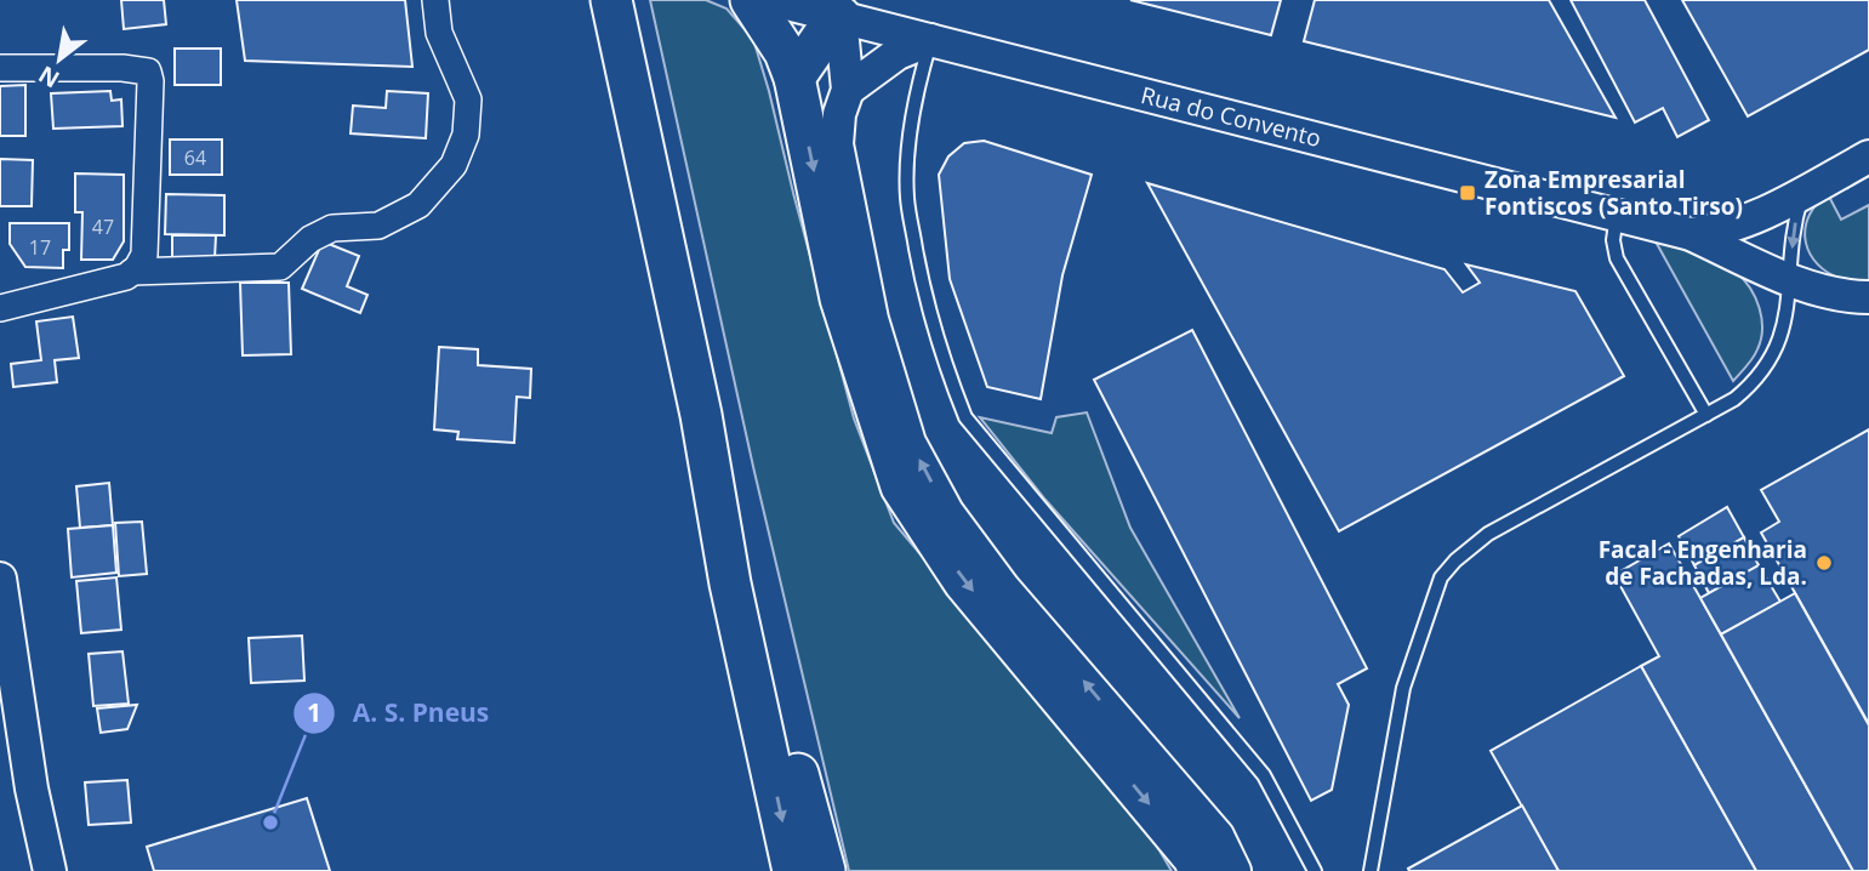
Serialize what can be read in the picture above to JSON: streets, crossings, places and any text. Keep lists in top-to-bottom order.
{
  "streets": {
    "street": ["Rua do Convento"]
  },
  "places": {
    "transit": ["Zona Empresarial Fontiscos (Santo Tirso)"],
    "other": ["Facal - Engenharia de Fachadas, Lda.", "A. S. Pneus"]
  },
  "house_numbers": ["64", "47", "17"],
  "north": "bottom left"
}
